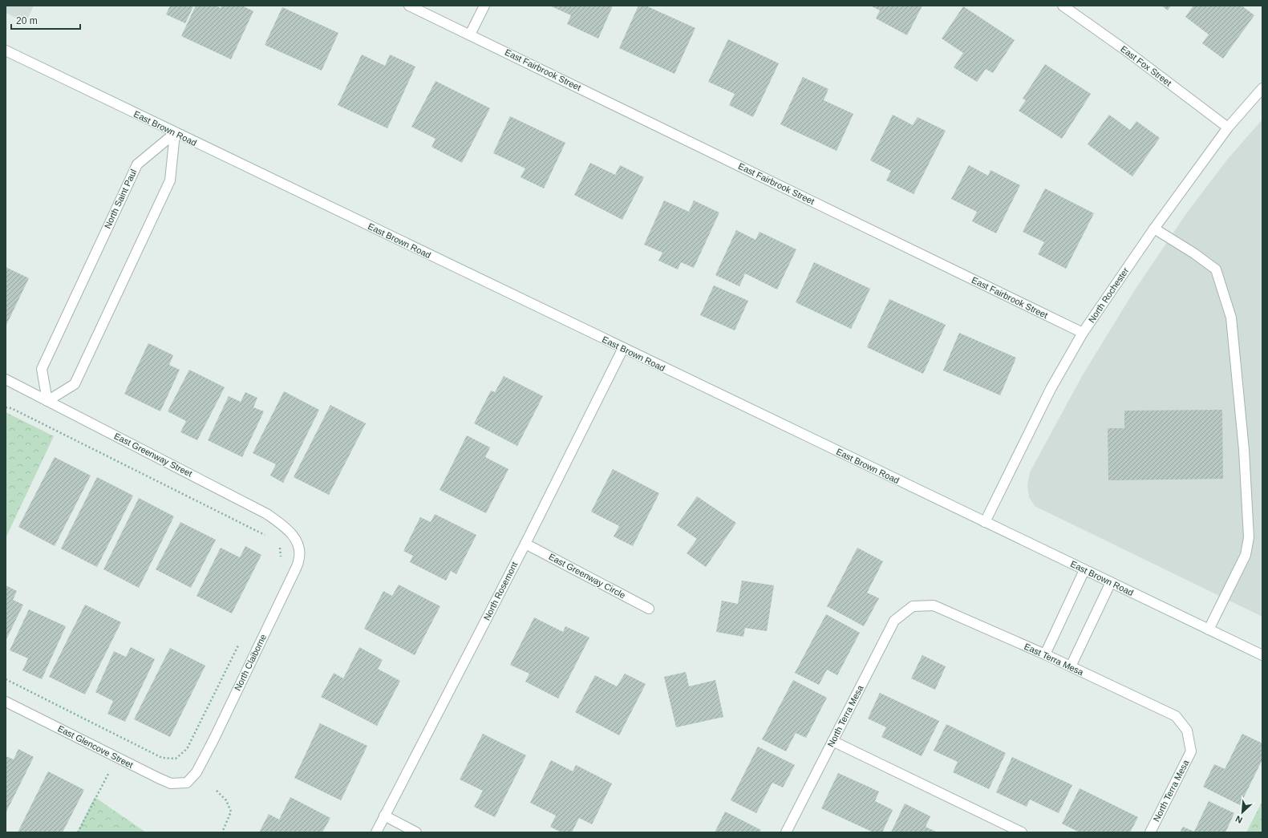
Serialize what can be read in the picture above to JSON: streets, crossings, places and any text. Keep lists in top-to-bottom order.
{
  "streets": {
    "street": [
      "East Fox Street",
      "East Fairbrook Street",
      "East Brown Road",
      "North Saint Paul",
      "North Rochester",
      "East Greenway Street",
      "East Greenway Circle",
      "North Rosemont",
      "East Terra Mesa",
      "North Claiborne",
      "North Terra Mesa",
      "East Glencove Street"
    ]
  },
  "crossings": [
    ["East Fox Street", "North Rochester"],
    ["East Fairbrook Street", "North Rochester"],
    ["East Brown Road", "North Saint Paul"],
    ["East Brown Road", "North Rochester"],
    ["East Brown Road", "North Rosemont"],
    ["North Saint Paul", "East Greenway Street"],
    ["East Greenway Street", "North Claiborne"],
    ["East Greenway Circle", "North Rosemont"],
    ["East Terra Mesa", "North Terra Mesa"],
    ["North Claiborne", "East Glencove Street"]
  ],
  "scale_bar": "20 m",
  "north": "bottom left"
}
